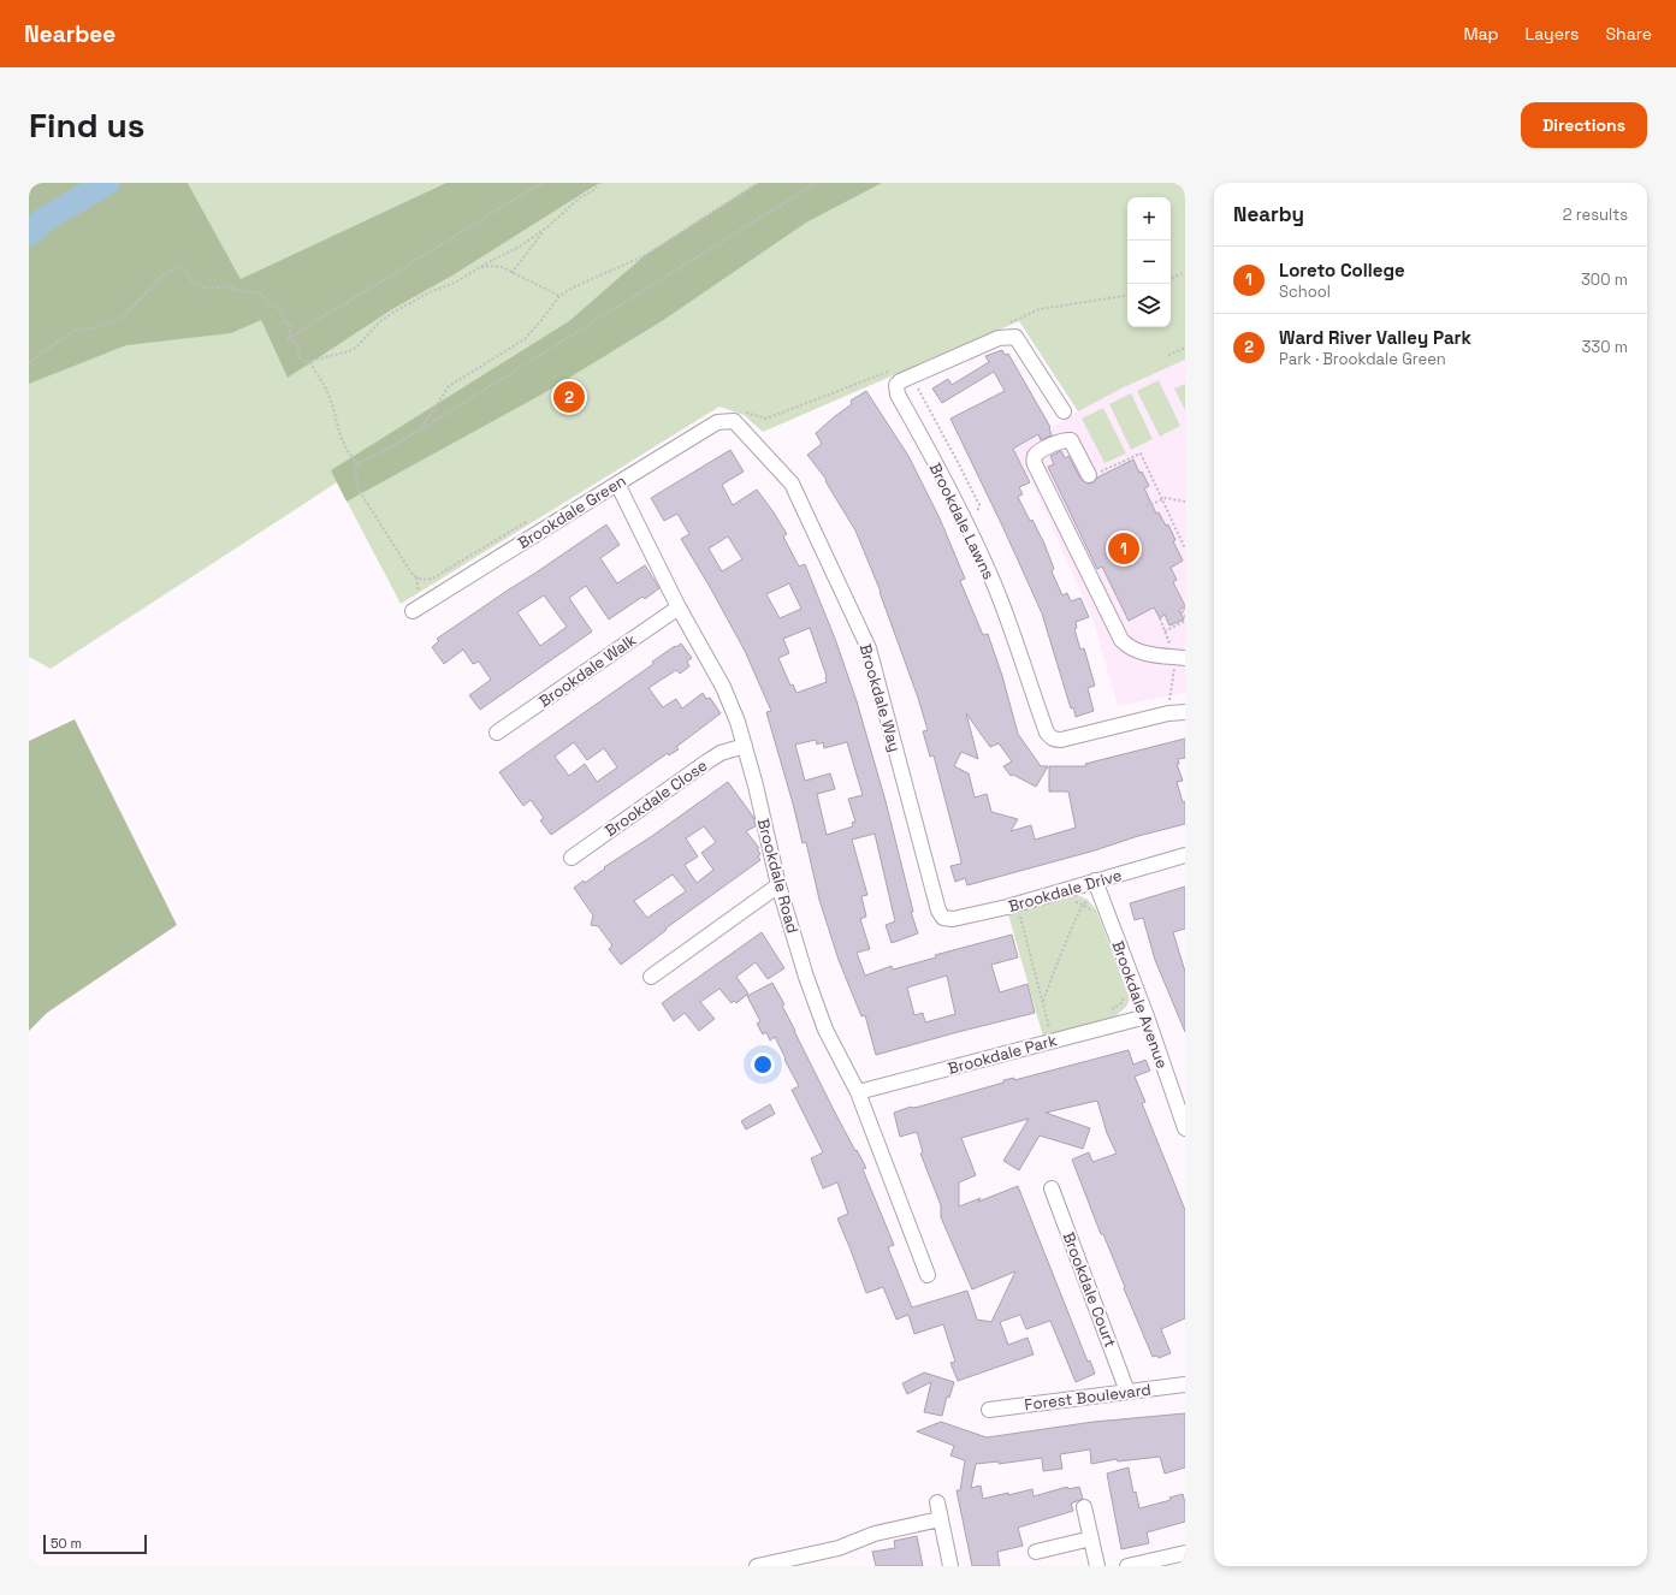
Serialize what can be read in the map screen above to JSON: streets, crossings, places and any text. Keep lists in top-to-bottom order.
{
  "streets": {
    "street": [
      "Brookdale Green",
      "Brookdale Lawns",
      "Brookdale Walk",
      "Brookdale Way",
      "Brookdale Close",
      "Brookdale Road",
      "Brookdale Drive",
      "Brookdale Avenue",
      "Brookdale Park",
      "Brookdale Court",
      "Forest Boulevard"
    ]
  },
  "crossings": [
    ["Brookdale Green", "Brookdale Way"],
    ["Brookdale Green", "Brookdale Road"],
    ["Brookdale Walk", "Brookdale Road"],
    ["Brookdale Way", "Brookdale Drive"],
    ["Brookdale Close", "Brookdale Road"],
    ["Brookdale Road", "Brookdale Park"],
    ["Brookdale Drive", "Brookdale Avenue"],
    ["Brookdale Avenue", "Brookdale Park"],
    ["Brookdale Court", "Forest Boulevard"]
  ],
  "scale_bar": "50 m",
  "page": {
    "header": "Nearbee",
    "nav": ["Map", "Layers", "Share"],
    "buttons": "Directions",
    "title": "Find us",
    "heading": ["Nearby", "2 results"],
    "map_buttons": ["+", "−"],
    "list": [
      {
        "mark": "1",
        "name": "Loreto College",
        "note": "School",
        "value": "300 m"
      },
      {
        "mark": "2",
        "name": "Ward River Valley Park",
        "note": "Park · Brookdale Green",
        "value": "330 m"
      }
    ],
    "pins": ["2", "1"],
    "scale": "50 m"
  }
}
